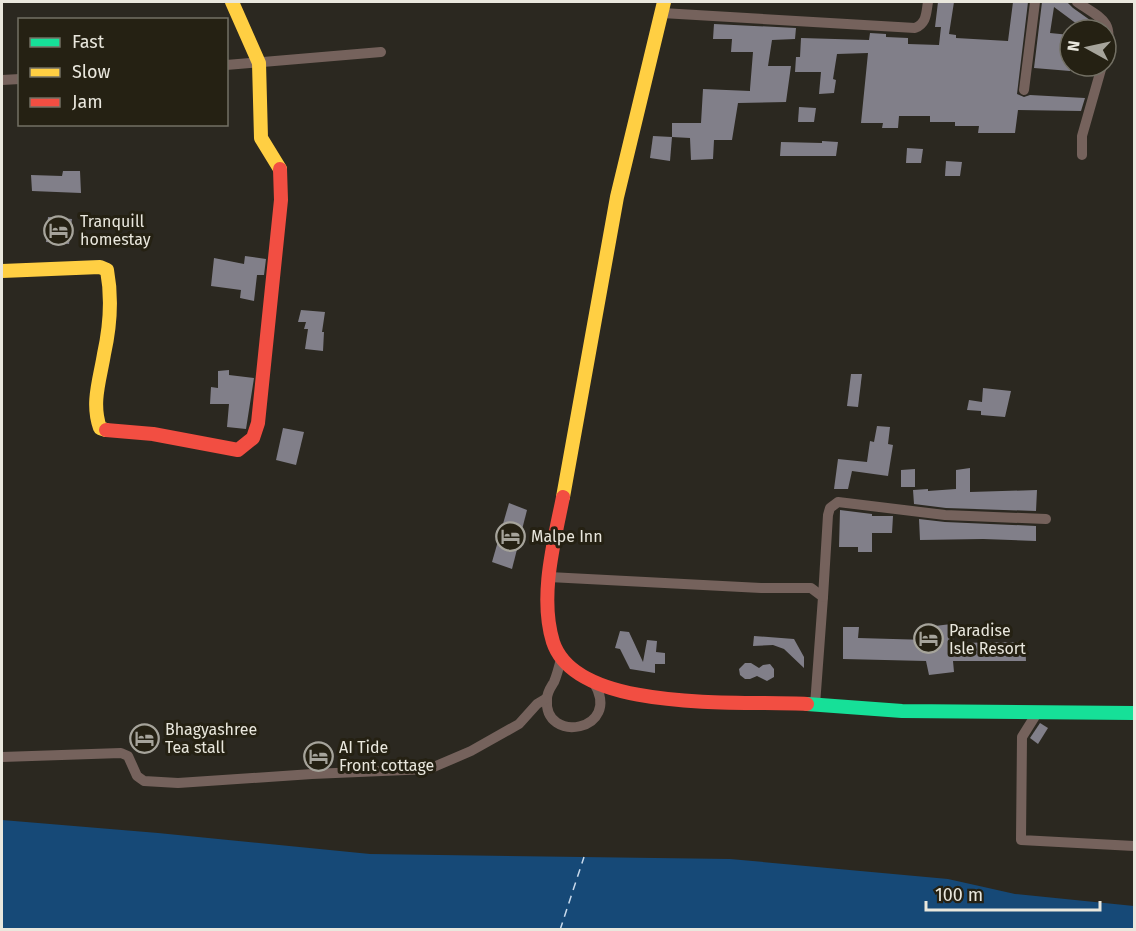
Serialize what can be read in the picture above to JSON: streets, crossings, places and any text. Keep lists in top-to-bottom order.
{
  "places": {
    "hotel": [
      "Tranquill homestay",
      "Malpe Inn",
      "Paradise Isle Resort",
      "Bhagyashree Tea stall",
      "AI Tide Front cottage"
    ]
  },
  "legend": ["Fast", "Slow", "Jam"],
  "scale_bar": "100 m",
  "north": "left"
}
